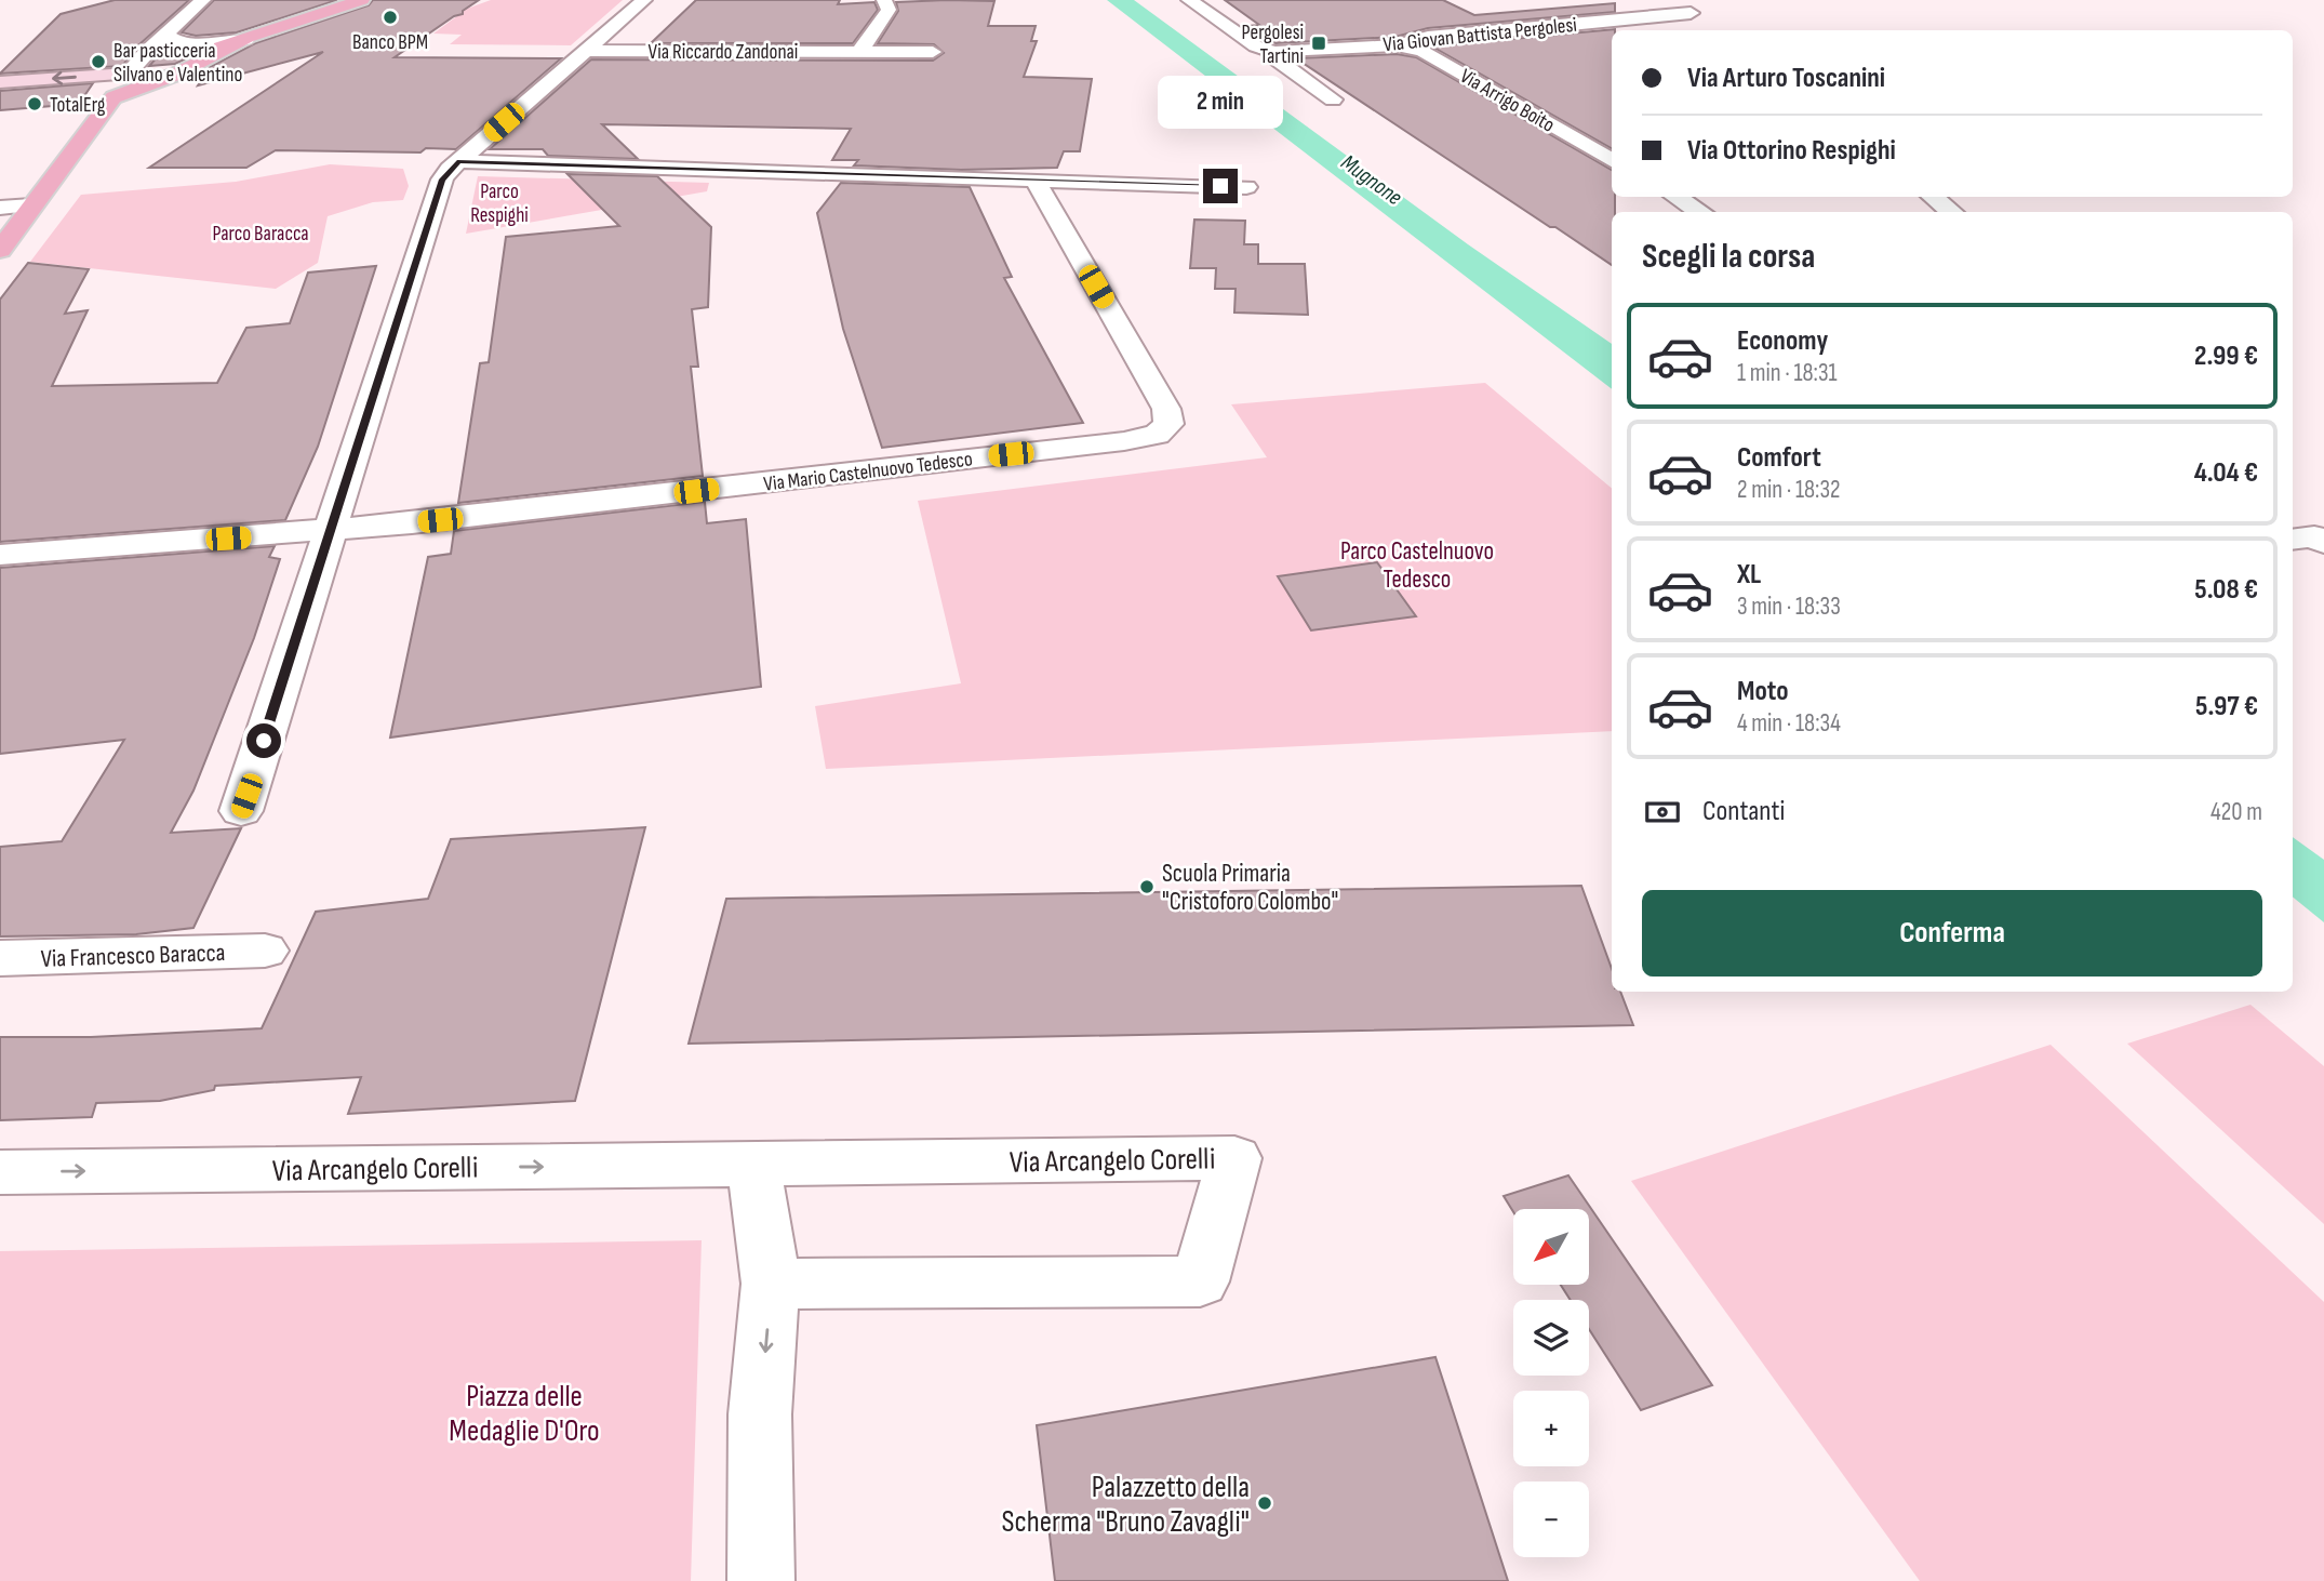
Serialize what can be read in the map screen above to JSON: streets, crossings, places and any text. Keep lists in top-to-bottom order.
{
  "streets": {
    "street": [
      "Via Giovan Battista Pergolesi",
      "Via Riccardo Zandonai",
      "Via Arrigo Boito",
      "Via Mario Castelnuovo Tedesco",
      "Via Francesco Baracca",
      "Via Arcangelo Corelli"
    ]
  },
  "crossings": [
    ["Via Giovan Battista Pergolesi", "Via Arrigo Boito"]
  ],
  "one_way": ["Via Arcangelo Corelli"],
  "water": ["Mugnone"],
  "parks": [
    "Parco Respighi",
    "Parco Baracca",
    "Parco Castelnuovo Tedesco",
    "Piazza delle Medaglie D'Oro"
  ],
  "places": {
    "other": [
      "Banco BPM",
      "Bar pasticceria Silvano e Valentino",
      "TotalErg",
      "Scuola Primaria \"Cristoforo Colombo\"",
      "Palazzetto della Scherma \"Bruno Zavagli\""
    ],
    "transit": ["Pergolesi Tartini"]
  },
  "north": "bottom left",
  "page": {
    "banner": ["Via Arturo Toscanini", "Via Ottorino Respighi"],
    "bubble": "2 min",
    "heading": "Scegli la corsa",
    "list": [
      {
        "name": "Economy",
        "note": "1 min · 18:31",
        "value": "2.99 €"
      },
      {
        "name": "Comfort",
        "note": "2 min · 18:32",
        "value": "4.04 €"
      },
      {
        "name": "XL",
        "note": "3 min · 18:33",
        "value": "5.08 €"
      },
      {
        "name": "Moto",
        "note": "4 min · 18:34",
        "value": "5.97 €"
      }
    ],
    "pay": ["Contanti", "420 m"],
    "buttons": "Conferma",
    "map_buttons": ["+", "−"]
  }
}
